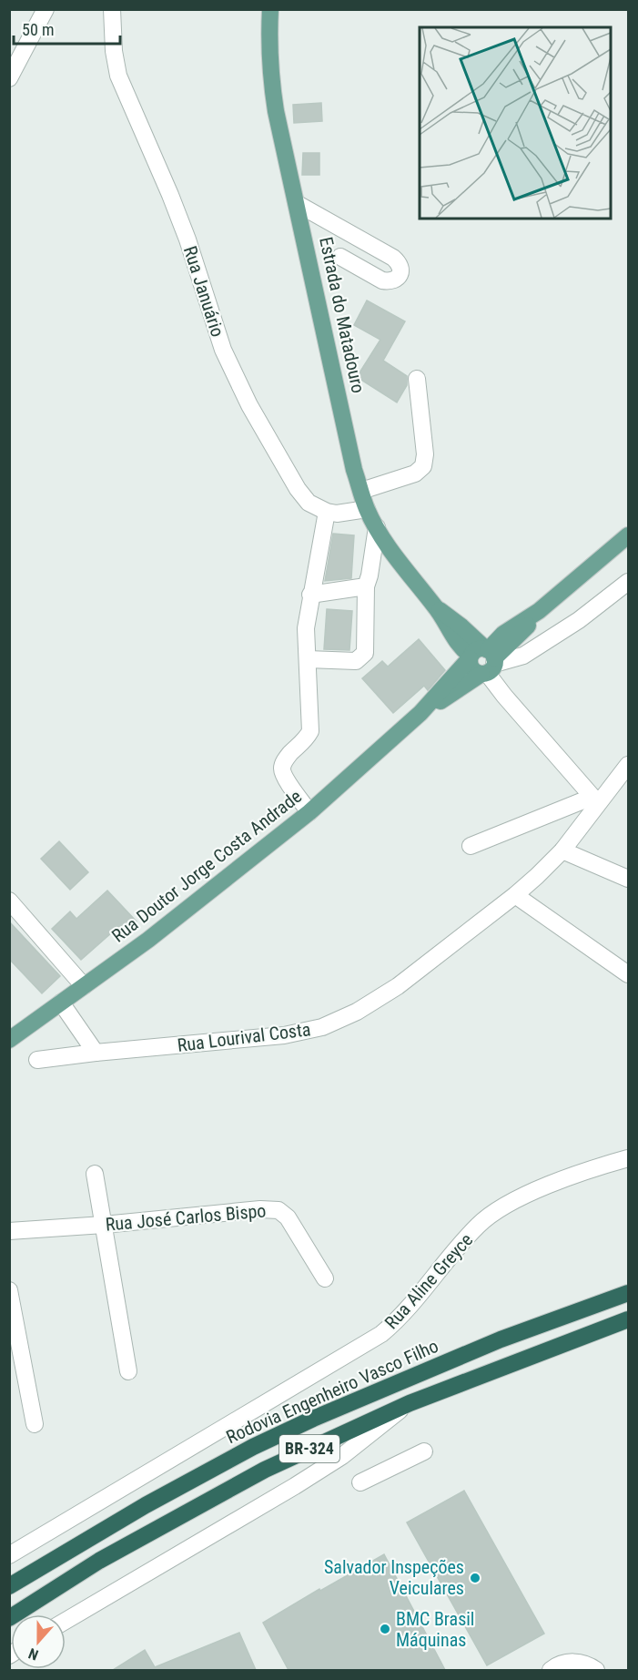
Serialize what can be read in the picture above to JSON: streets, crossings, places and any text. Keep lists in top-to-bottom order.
{
  "streets": {
    "highway": ["Rodovia Engenheiro Vasco Filho", "BR-324"],
    "main road": ["Estrada do Matadouro", "Rua Doutor Jorge Costa Andrade"],
    "street": [
      "Rua Januário",
      "Rua Lourival Costa",
      "Rua José Carlos Bispo",
      "Rua Aline Greyce"
    ]
  },
  "crossings": [
    ["Estrada do Matadouro", "Rua Doutor Jorge Costa Andrade"]
  ],
  "places": ["Salvador Inspeções Veiculares", "BMC Brasil Máquinas"],
  "scale_bar": "50 m",
  "north": "bottom"
}
